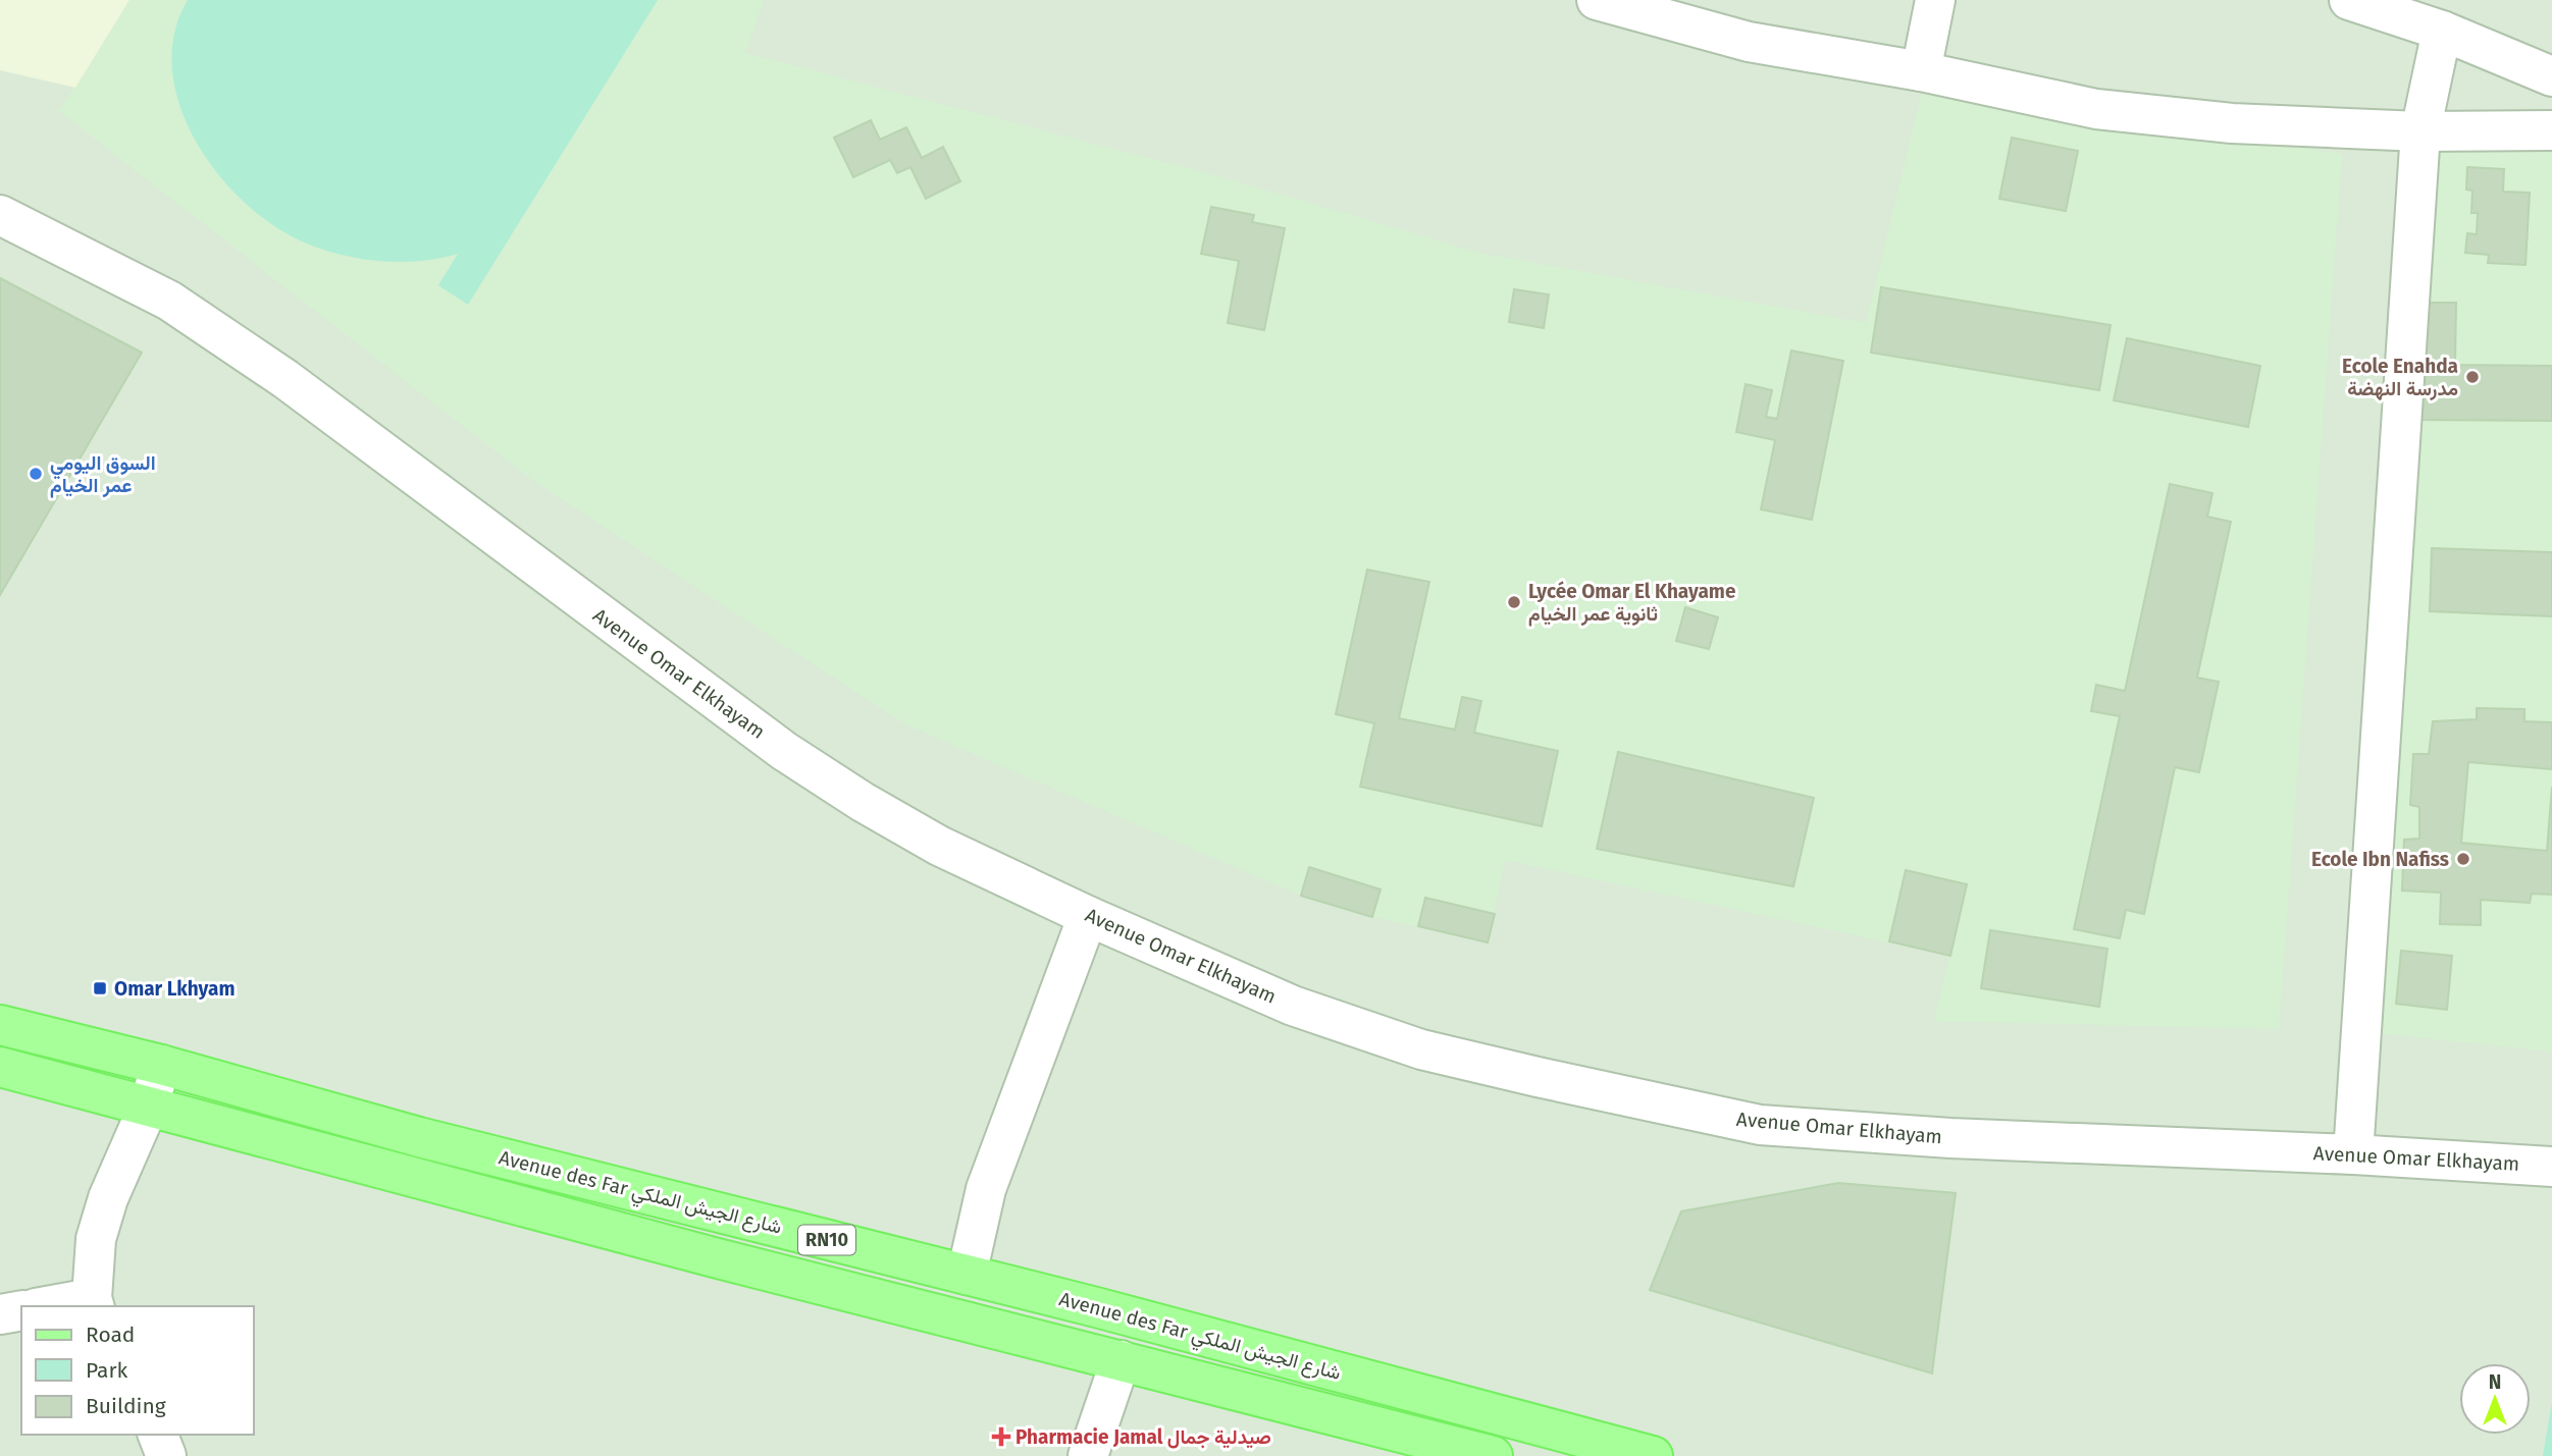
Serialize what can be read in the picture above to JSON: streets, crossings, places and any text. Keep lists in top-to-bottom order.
{
  "streets": {
    "main road": ["Avenue des Far شارع الجيش الملكي", "RN10"],
    "street": ["Avenue Omar Elkhayam"]
  },
  "places": {
    "other": [
      "Ecole Enahda مدرسة النهضة",
      "السوق اليومي عمر الخيام",
      "Lycée Omar El Khayame ثانوية عمر الخيام",
      "Ecole Ibn Nafiss"
    ],
    "transit": ["Omar Lkhyam"],
    "health": ["Pharmacie Jamal صيدلية جمال"]
  },
  "legend": ["Road", "Park", "Building"],
  "north": "top"
}
